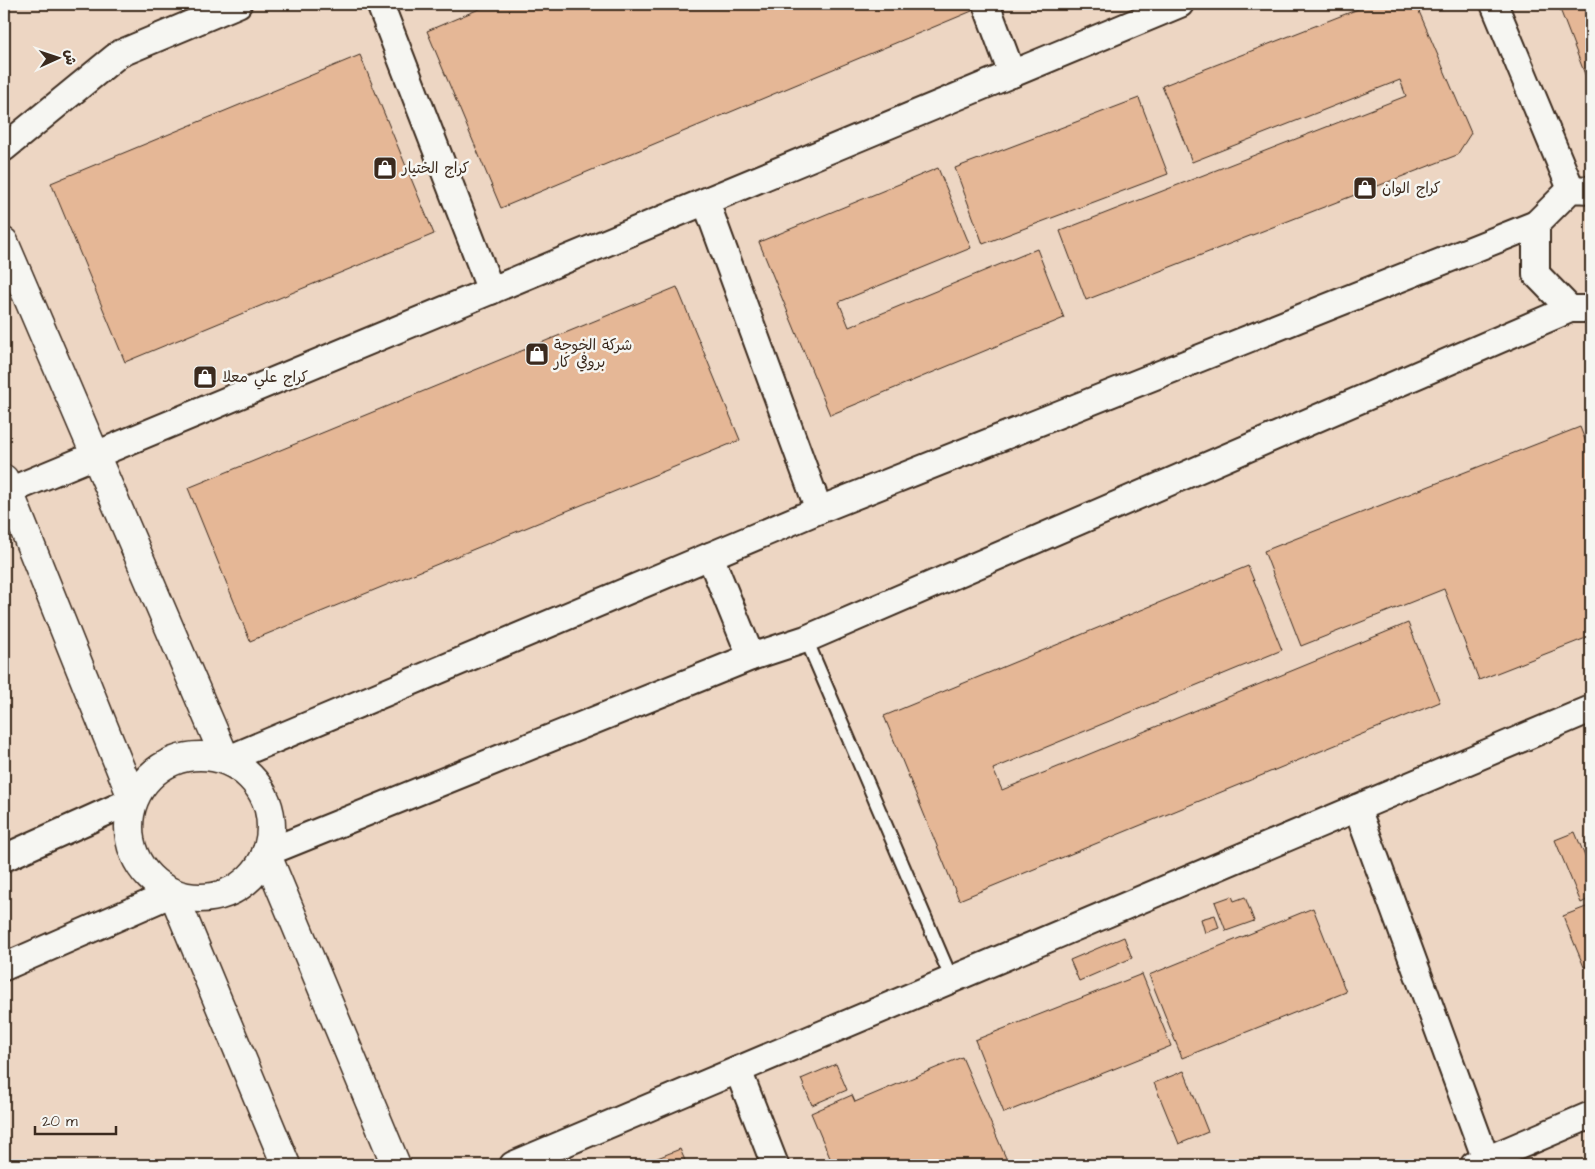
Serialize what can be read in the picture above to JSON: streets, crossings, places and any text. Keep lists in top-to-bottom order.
{
  "places": {
    "shop": [
      "كراج الختيار",
      "كراج الوان",
      "شركة الخوجة بروفي كار",
      "كراج علي معلا"
    ]
  },
  "scale_bar": "20 m",
  "north": "right"
}
